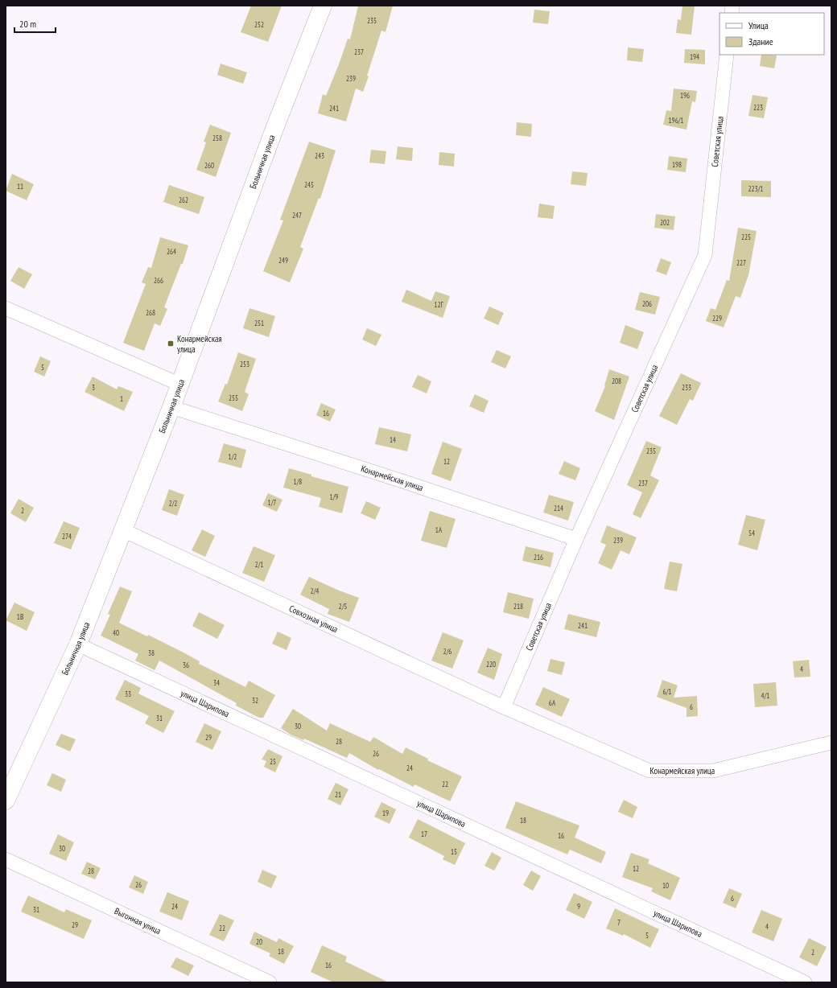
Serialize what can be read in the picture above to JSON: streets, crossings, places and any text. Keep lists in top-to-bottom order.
{
  "streets": {
    "street": [
      "Советская улица",
      "Больничная улица",
      "Конармейская улица",
      "Совхозная улица",
      "улица Шарипова",
      "Выгонная улица"
    ]
  },
  "crossings": [
    ["Советская улица", "Конармейская улица"],
    ["Советская улица", "Совхозная улица"],
    ["Больничная улица", "Конармейская улица"],
    ["Больничная улица", "Совхозная улица"],
    ["Больничная улица", "улица Шарипова"],
    ["Конармейская улица", "Совхозная улица"]
  ],
  "places": {
    "transit": ["Конармейская улица"]
  },
  "house_numbers": [
    "235",
    "252",
    "237",
    "194",
    "239",
    "196",
    "223",
    "241",
    "196/1",
    "258",
    "243",
    "198",
    "260",
    "245",
    "11",
    "223/1",
    "262",
    "247",
    "202",
    "225",
    "264",
    "249",
    "227",
    "266",
    "206",
    "12Г",
    "268",
    "229",
    "251",
    "253",
    "5",
    "208",
    "3",
    "233",
    "255",
    "1",
    "16",
    "14",
    "235",
    "1/2",
    "12",
    "1/8",
    "237",
    "1/9",
    "1/7",
    "2/2",
    "214",
    "2",
    "1А",
    "54",
    "274",
    "239",
    "216",
    "2/1",
    "2/4",
    "2/5",
    "218",
    "1В",
    "241",
    "40",
    "2/6",
    "38",
    "220",
    "36",
    "4",
    "34",
    "6/1",
    "33",
    "4/1",
    "32",
    "6А",
    "6",
    "31",
    "30",
    "29",
    "28",
    "26",
    "25",
    "24",
    "22",
    "21",
    "19",
    "18",
    "17",
    "16",
    "30",
    "15",
    "12",
    "28",
    "26",
    "10",
    "6",
    "24",
    "9",
    "31",
    "7",
    "29",
    "4",
    "22",
    "5",
    "20",
    "18",
    "2",
    "16"
  ],
  "legend": ["Улица", "Здание"],
  "scale_bar": "20 m"
}
